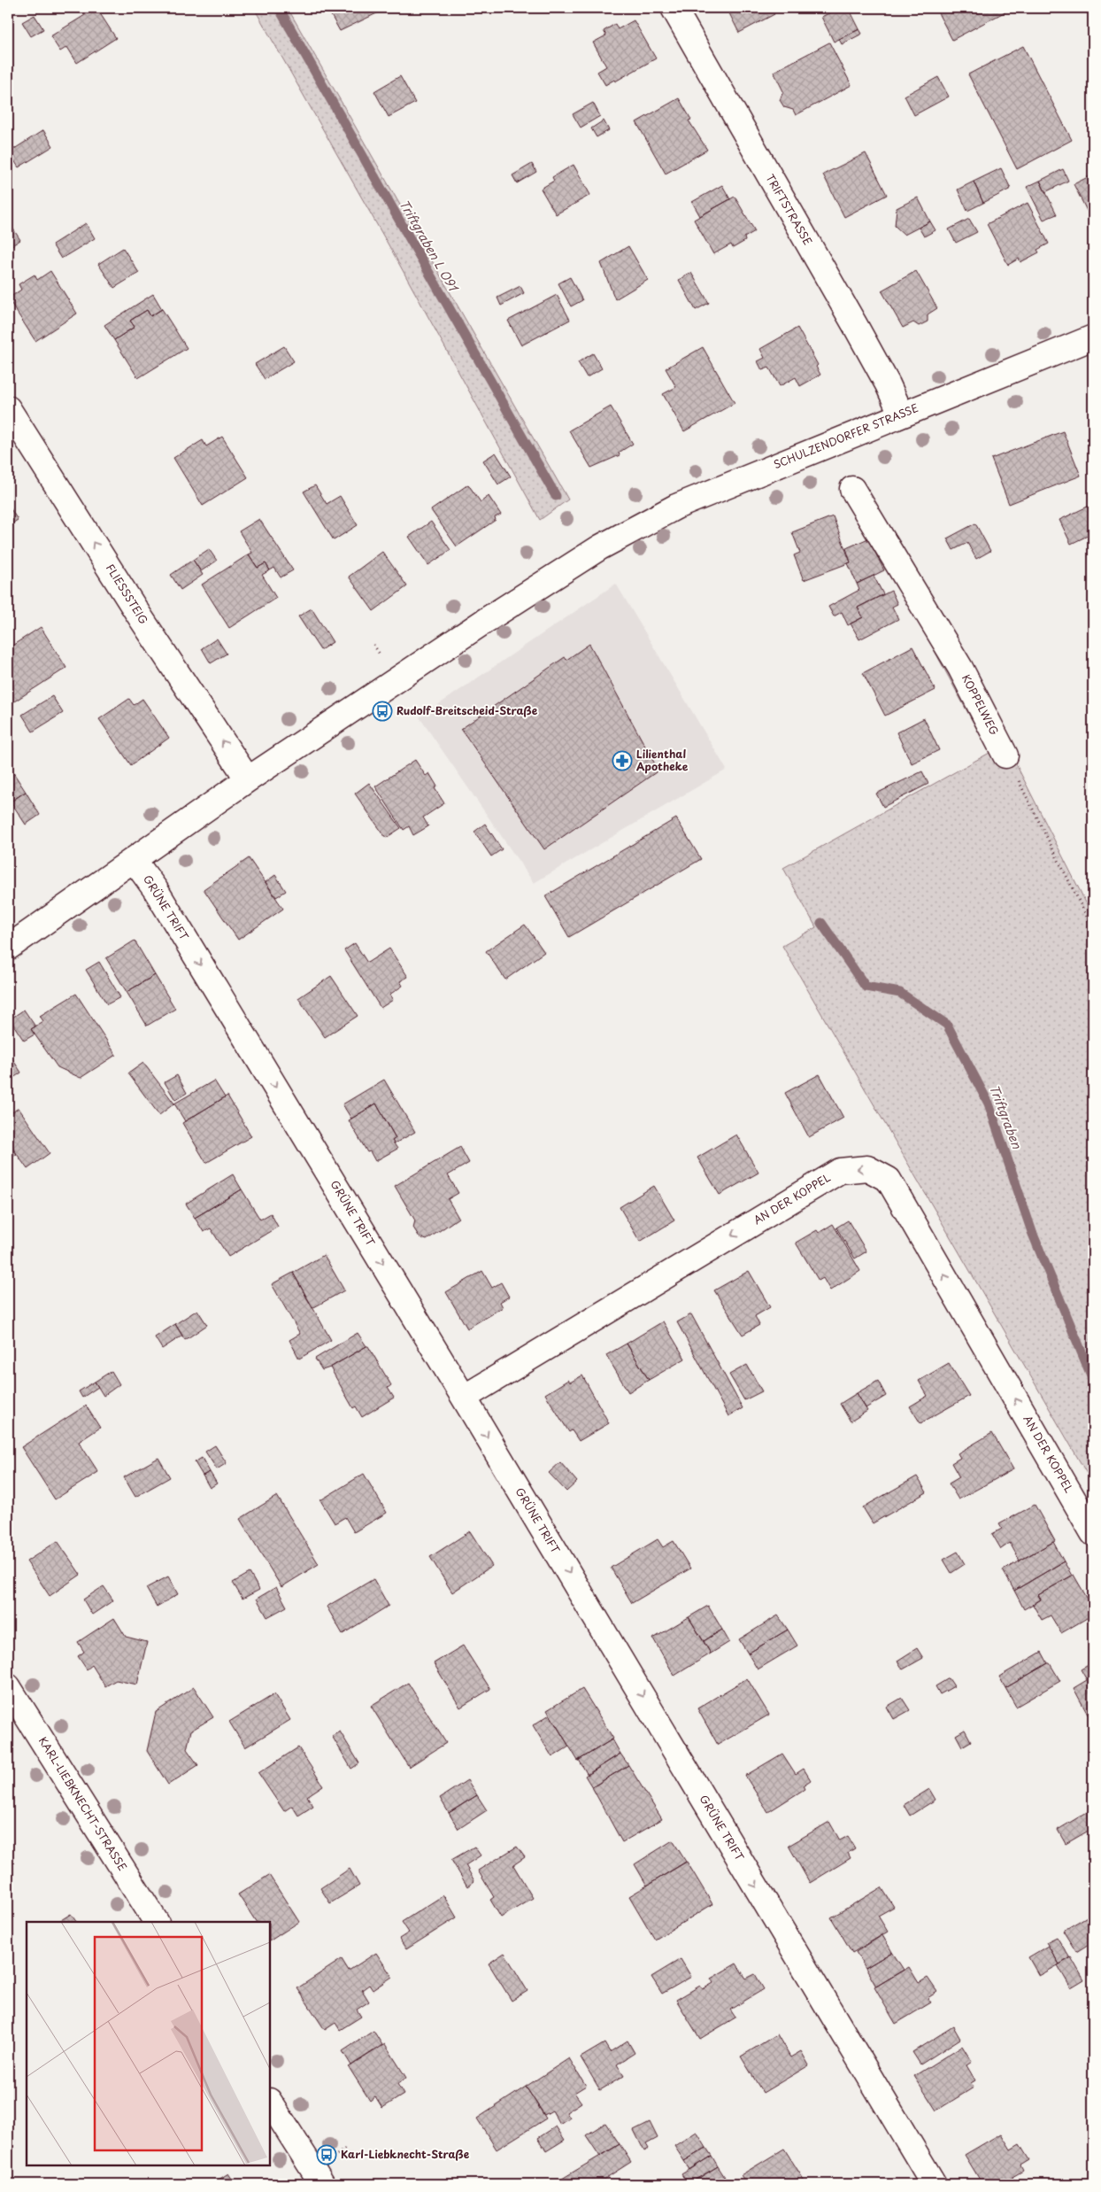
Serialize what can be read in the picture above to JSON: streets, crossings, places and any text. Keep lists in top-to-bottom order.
{
  "streets": {
    "street": [
      "TRIFTSTRASSE",
      "SCHULZENDORFER STRASSE",
      "FLIESSSTEIG",
      "KOPPELWEG",
      "GRÜNE TRIFT",
      "AN DER KOPPEL",
      "KARL-LIEBKNECHT-STRASSE"
    ]
  },
  "crossings": [
    ["TRIFTSTRASSE", "SCHULZENDORFER STRASSE"],
    ["SCHULZENDORFER STRASSE", "FLIESSSTEIG"],
    ["GRÜNE TRIFT", "AN DER KOPPEL"]
  ],
  "one_way": ["FLIESSSTEIG", "GRÜNE TRIFT"],
  "water": ["Triftgraben L 091", "Triftgraben"],
  "places": {
    "bus stop": ["Rudolf-Breitscheid-Straße", "Karl-Liebknecht-Straße"],
    "pharmacy": ["Lilienthal Apotheke"]
  }
}
